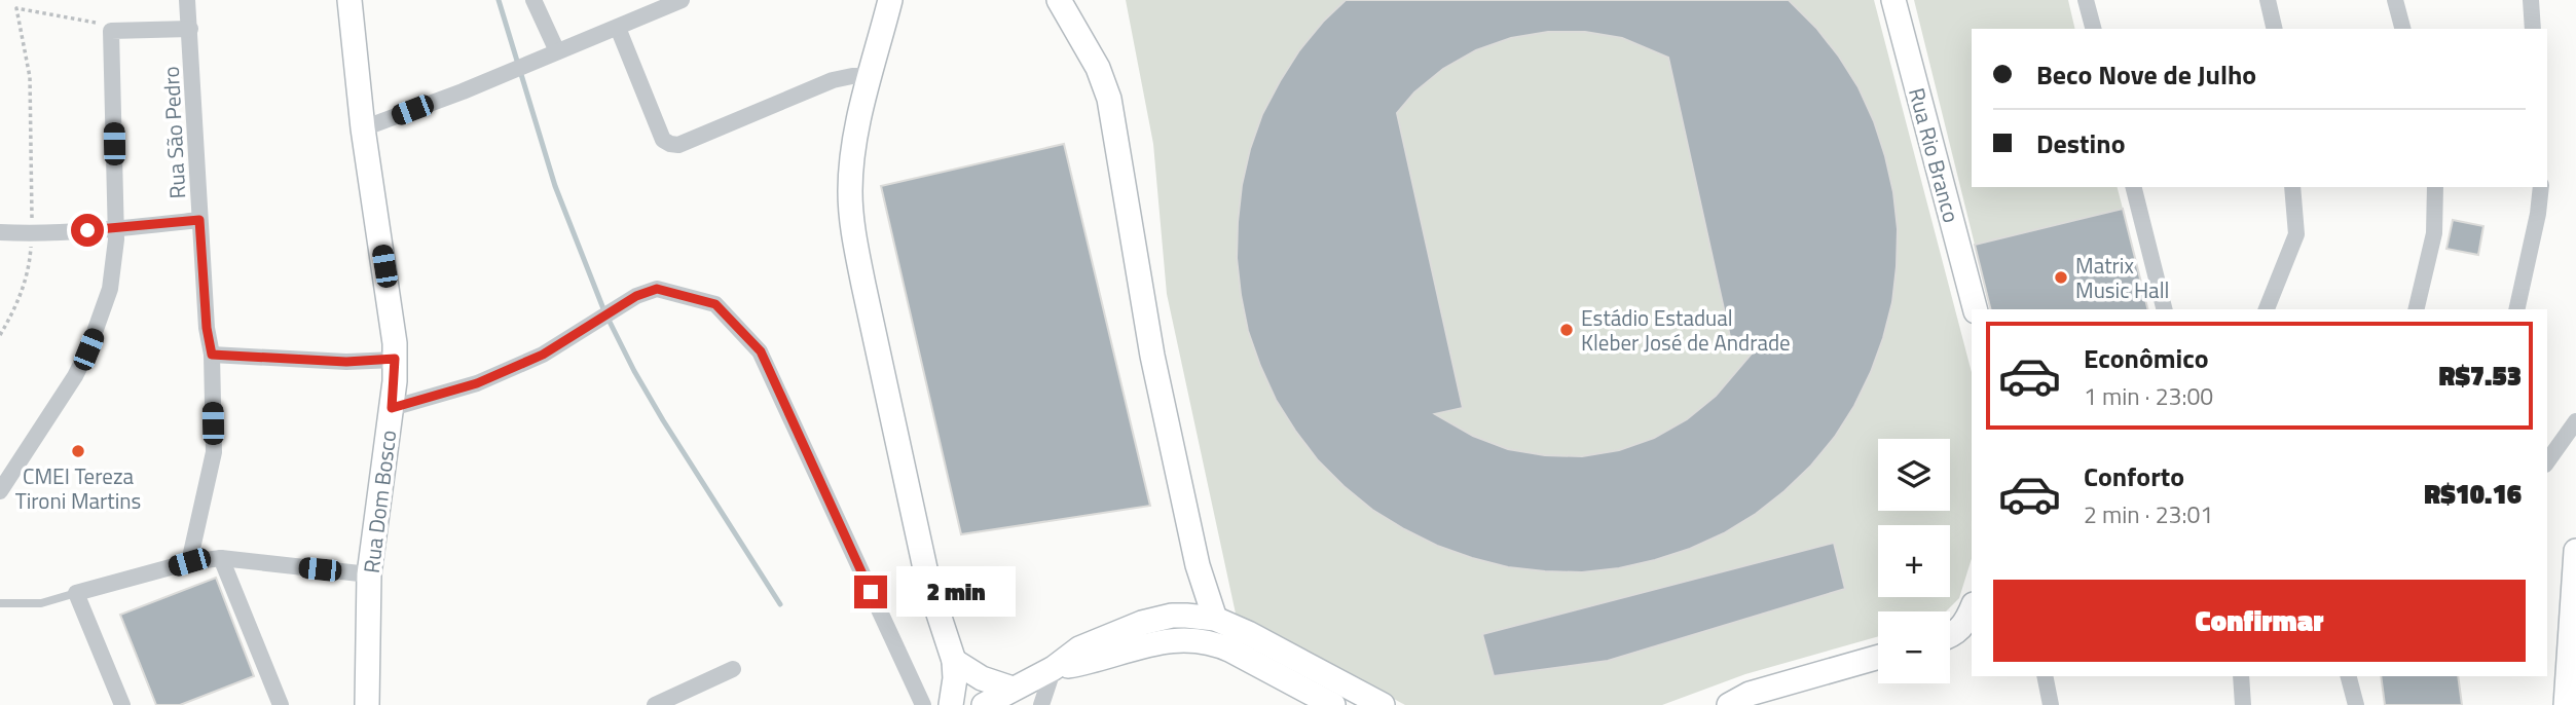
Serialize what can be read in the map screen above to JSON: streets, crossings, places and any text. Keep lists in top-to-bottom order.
{
  "streets": {
    "street": ["Rua São Pedro", "Rua Rio Branco", "Rua Dom Bosco"]
  },
  "places": ["Matrix Music Hall", "Estádio Estadual Kleber José de Andrade", "CMEI Tereza Tironi Martins"],
  "page": {
    "banner": ["Beco Nove de Julho", "Destino"],
    "list": [
      {
        "name": "Econômico",
        "note": "1 min · 23:00",
        "value": "R$7.53"
      },
      {
        "name": "Conforto",
        "note": "2 min · 23:01",
        "value": "R$10.16"
      }
    ],
    "map_buttons": ["+", "−"],
    "buttons": "Confirmar",
    "bubble": "2 min"
  }
}
